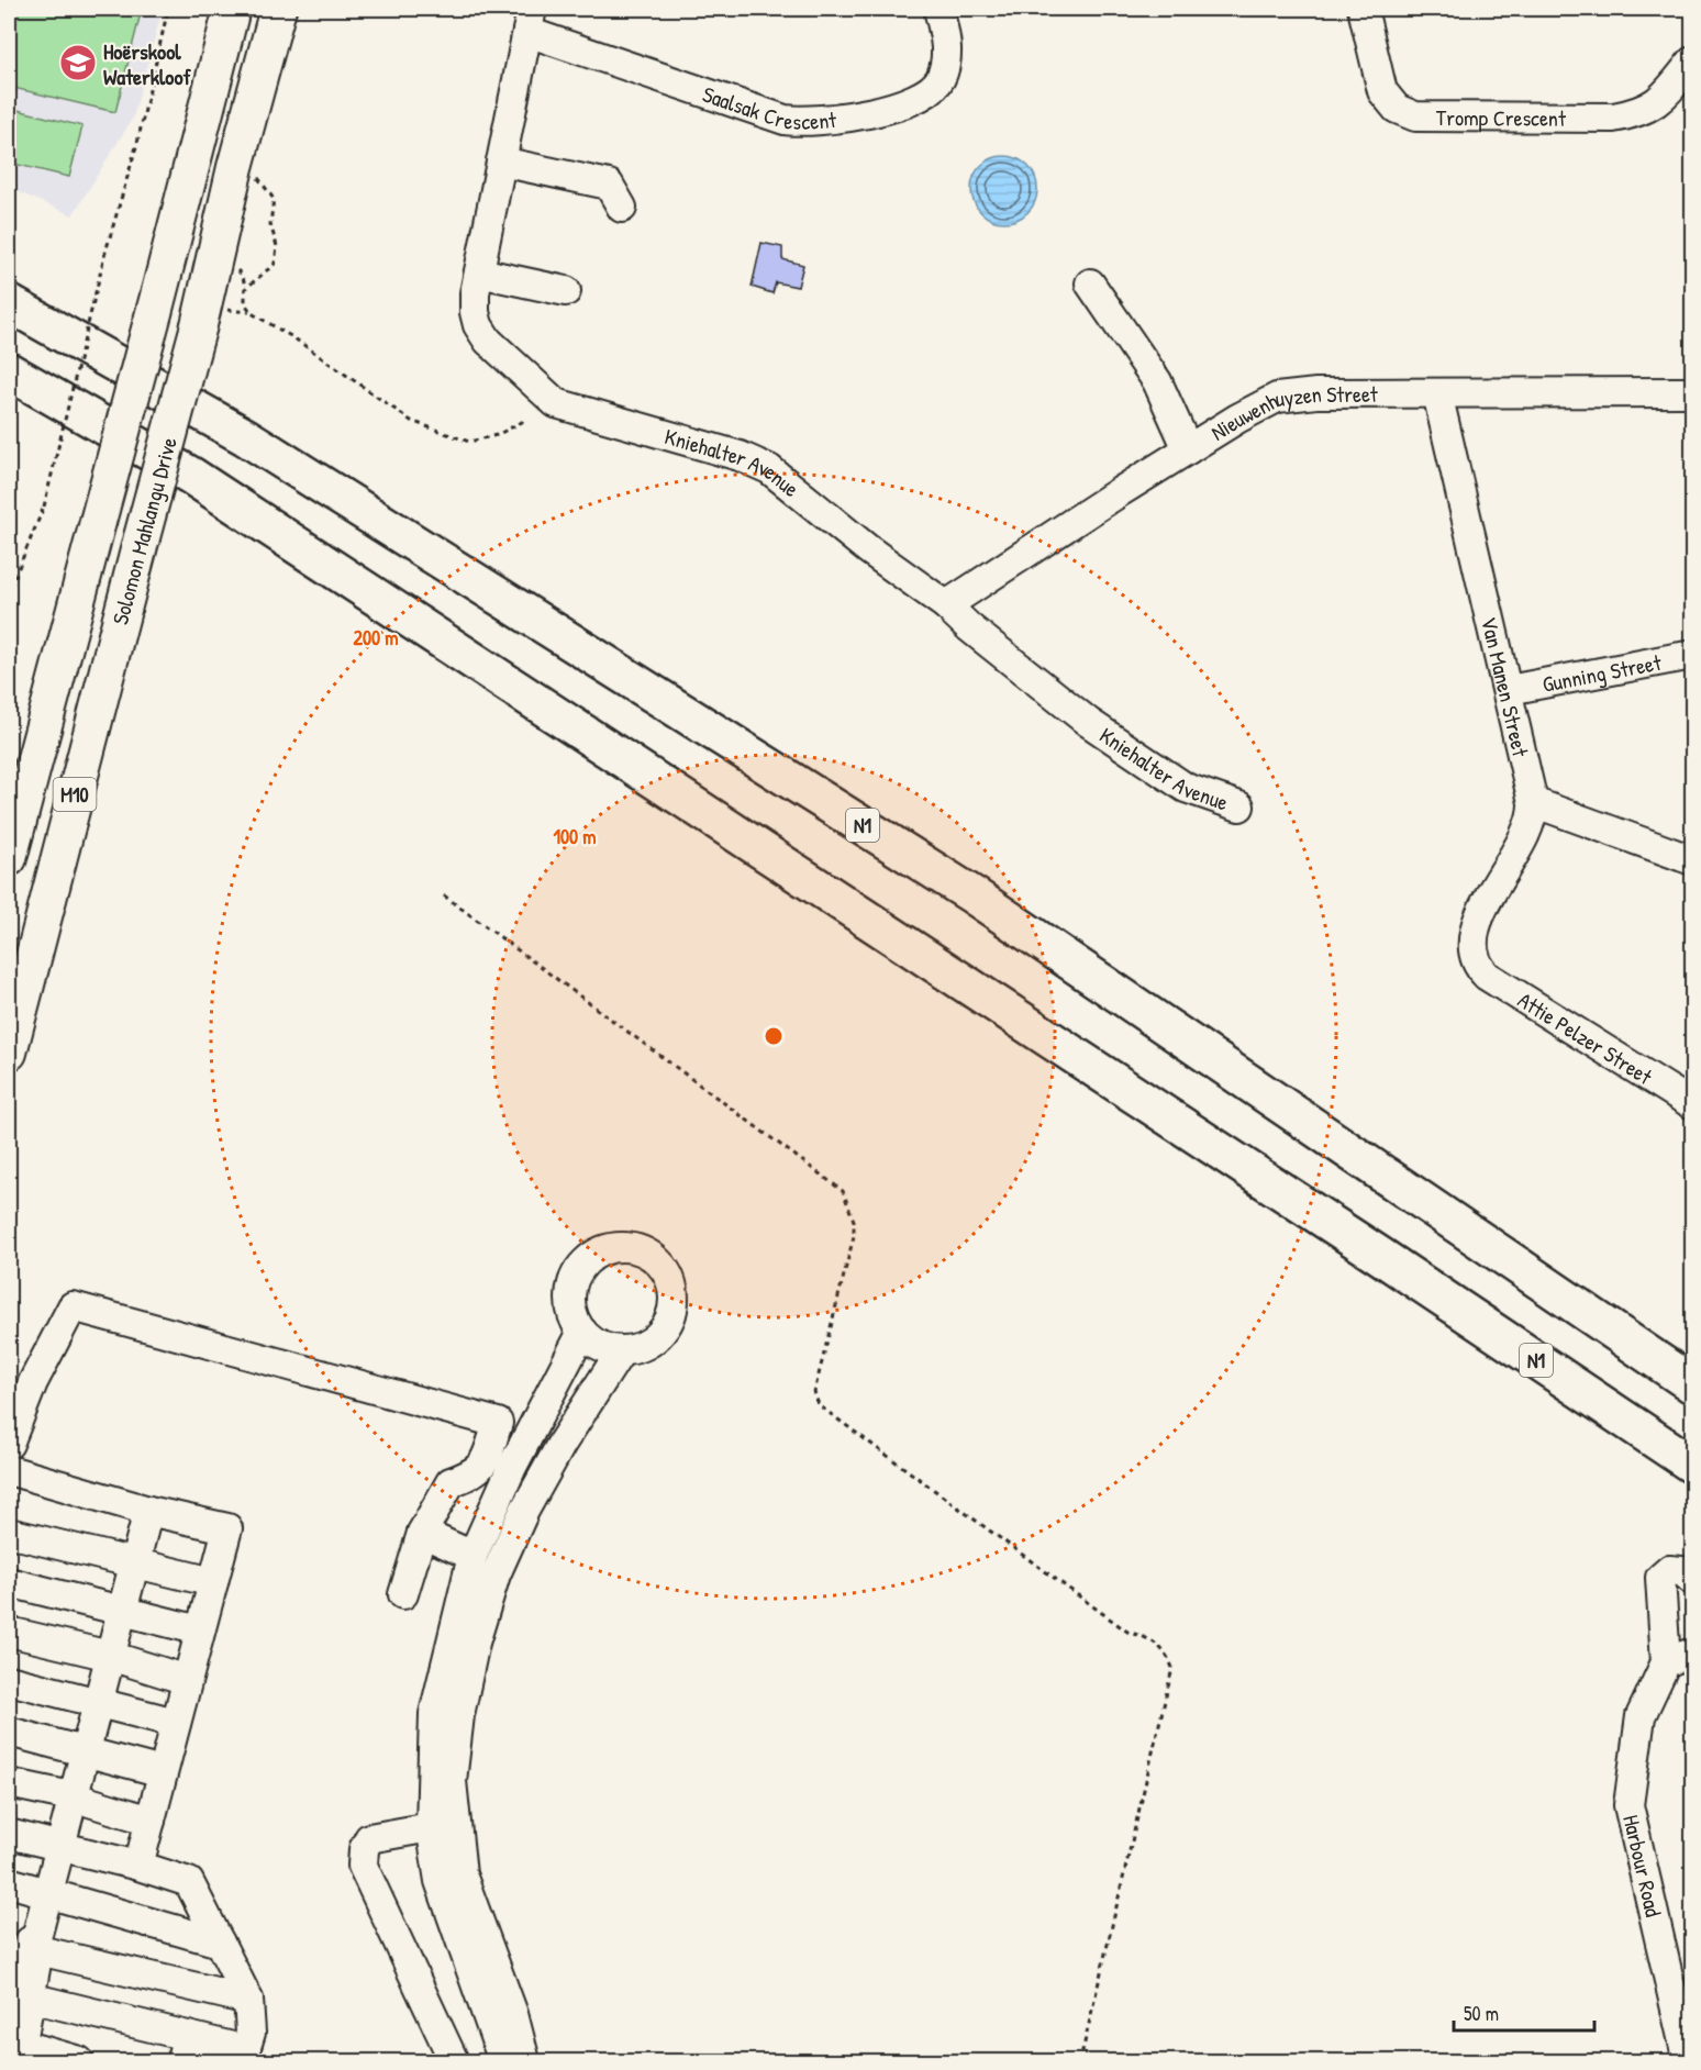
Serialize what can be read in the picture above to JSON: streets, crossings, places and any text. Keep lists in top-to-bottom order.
{
  "streets": {
    "highway": ["N1"],
    "main road": ["Solomon Mahlangu Drive", "M10"],
    "street": [
      "Saalsak Crescent",
      "Tromp Crescent",
      "Nieuwenhuyzen Street",
      "Kniehalter Avenue",
      "Gunning Street",
      "Van Manen Street",
      "Attie Pelzer Street",
      "Harbour Road"
    ]
  },
  "crossings": [
    ["Saalsak Crescent", "Kniehalter Avenue"],
    ["Nieuwenhuyzen Street", "Kniehalter Avenue"],
    ["Nieuwenhuyzen Street", "Van Manen Street"],
    ["Gunning Street", "Van Manen Street"],
    ["Van Manen Street", "Attie Pelzer Street"]
  ],
  "places": {
    "school or university": ["Hoërskool Waterkloof"]
  },
  "scale_bar": "50 m",
  "rings": ["200 m", "100 m"]
}
